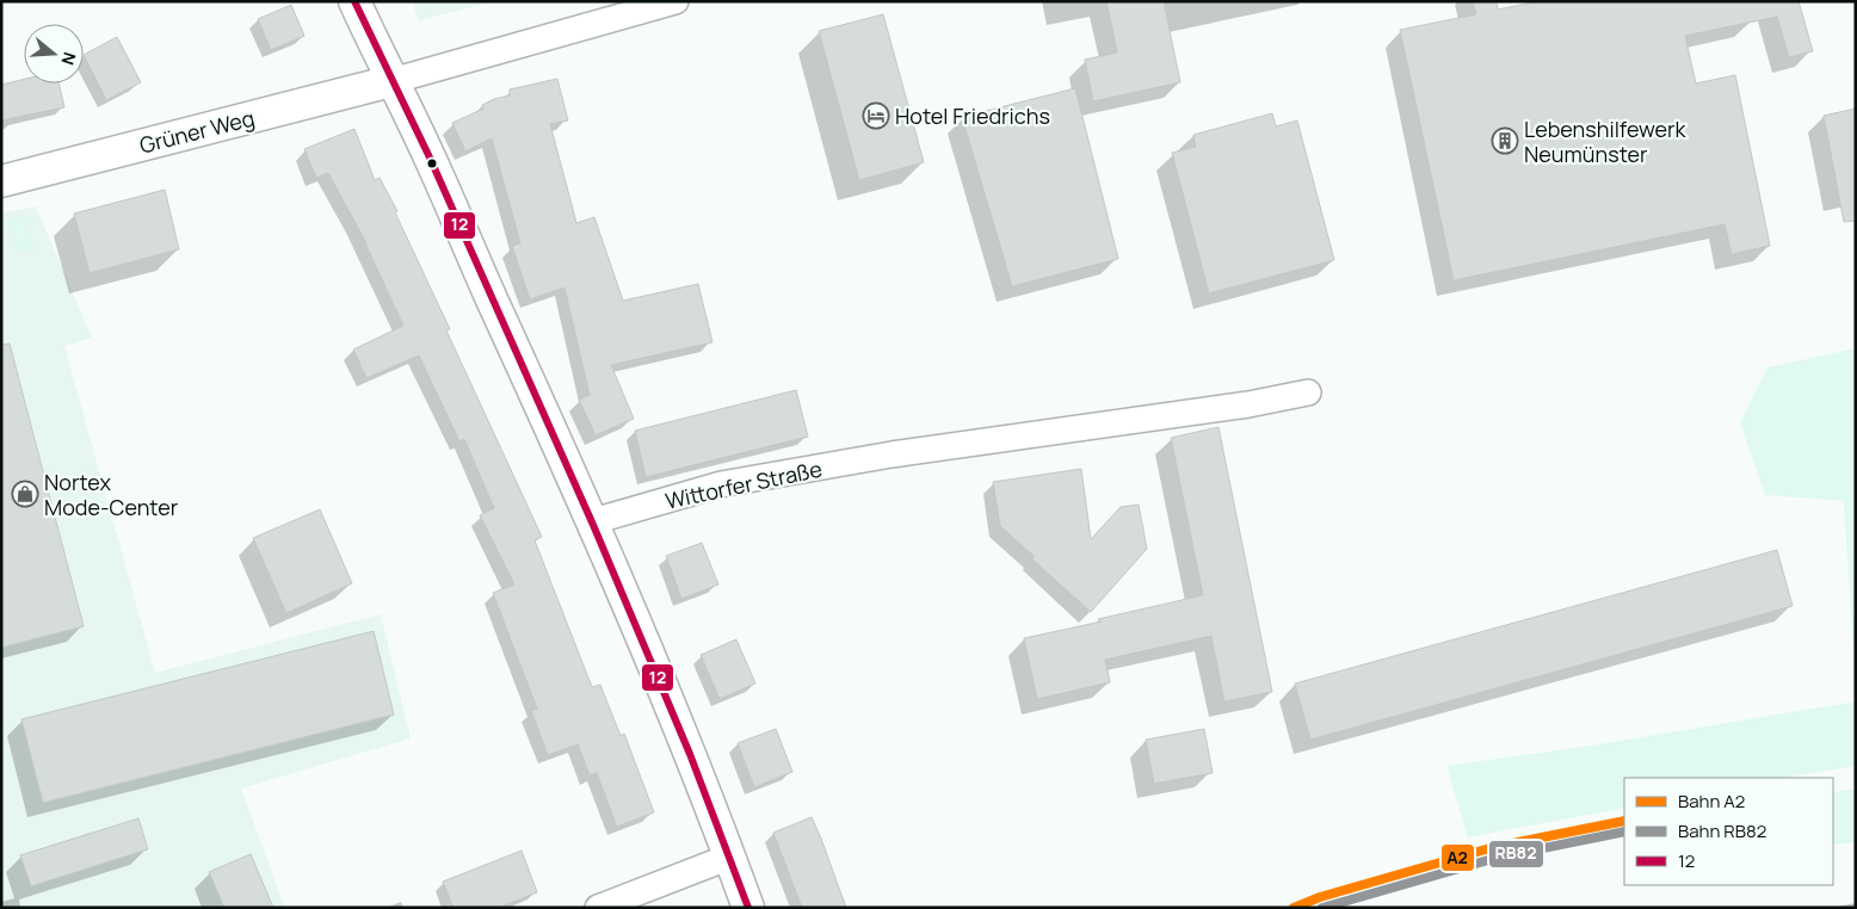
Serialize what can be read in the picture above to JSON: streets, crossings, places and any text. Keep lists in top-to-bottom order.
{
  "streets": {
    "street": ["Grüner Weg", "Wittorfer Straße"]
  },
  "places": {
    "hotel": ["Hotel Friedrichs"],
    "building": ["Lebenshilfewerk Neumünster"],
    "shop": ["Nortex Mode-Center"]
  },
  "lines": ["transit line 12", "rail line A2", "rail line RB82"],
  "legend": ["Bahn A2", "Bahn RB82", "12"],
  "north": "right"
}
